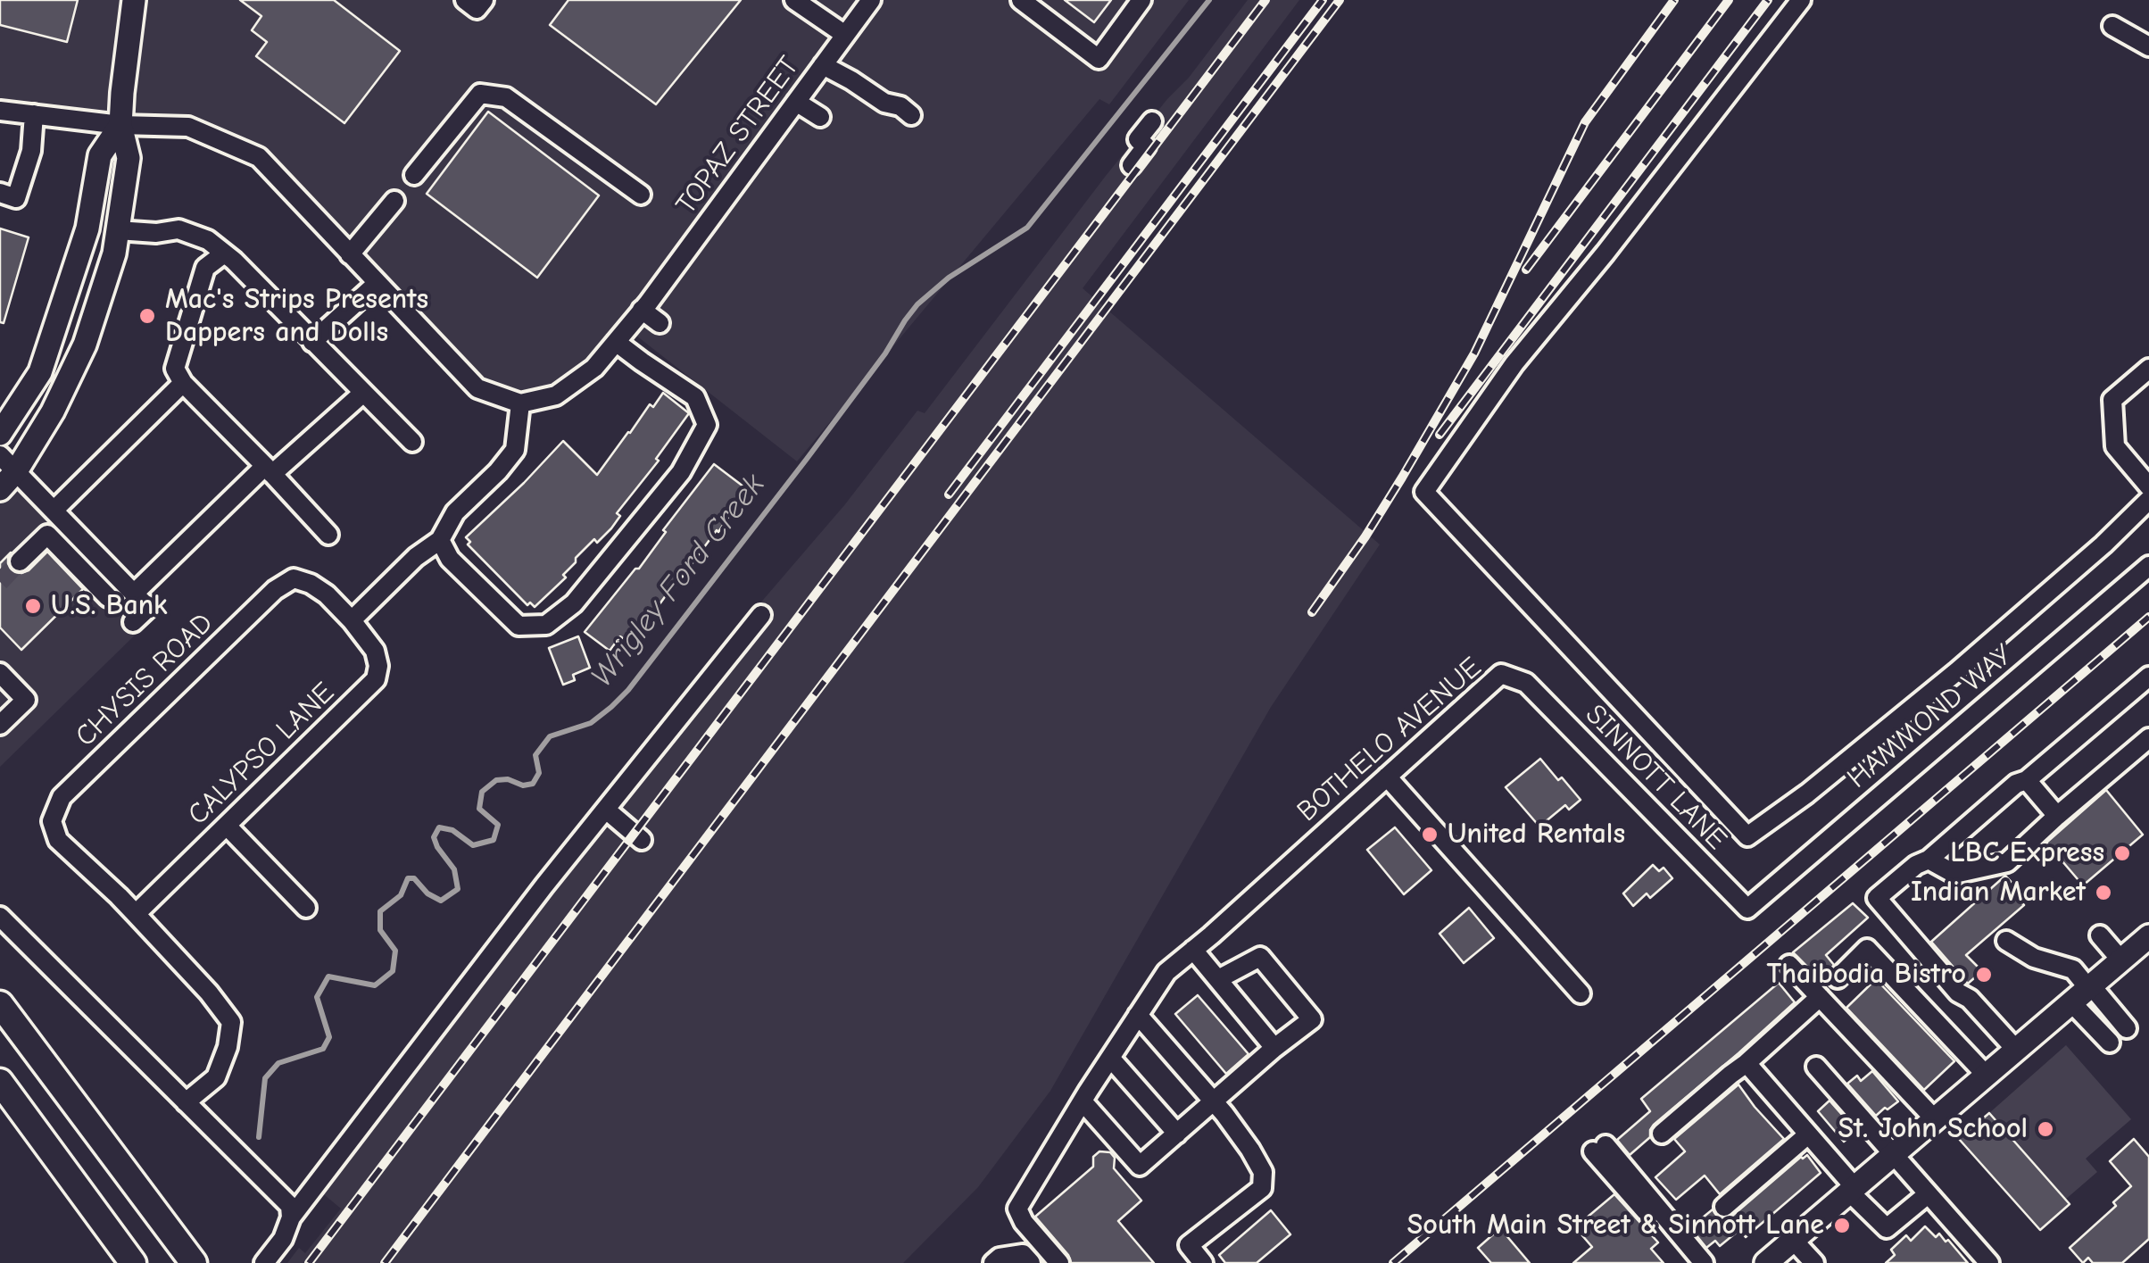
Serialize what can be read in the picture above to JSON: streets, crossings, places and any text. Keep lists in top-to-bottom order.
{
  "streets": {
    "street": [
      "TOPAZ STREET",
      "CHYSIS ROAD",
      "HAMMOND WAY",
      "BOTHELO AVENUE",
      "CALYPSO LANE",
      "SINNOTT LANE"
    ]
  },
  "crossings": [
    ["CHYSIS ROAD", "CALYPSO LANE"],
    ["HAMMOND WAY", "SINNOTT LANE"],
    ["BOTHELO AVENUE", "SINNOTT LANE"]
  ],
  "water": ["Wrigley Ford Creek"],
  "places": [
    "Mac's Strips Presents Dappers and Dolls",
    "U.S. Bank",
    "United Rentals",
    "LBC Express",
    "Indian Market",
    "Thaibodia Bistro",
    "St. John School",
    "South Main Street & Sinnott Lane"
  ]
}
